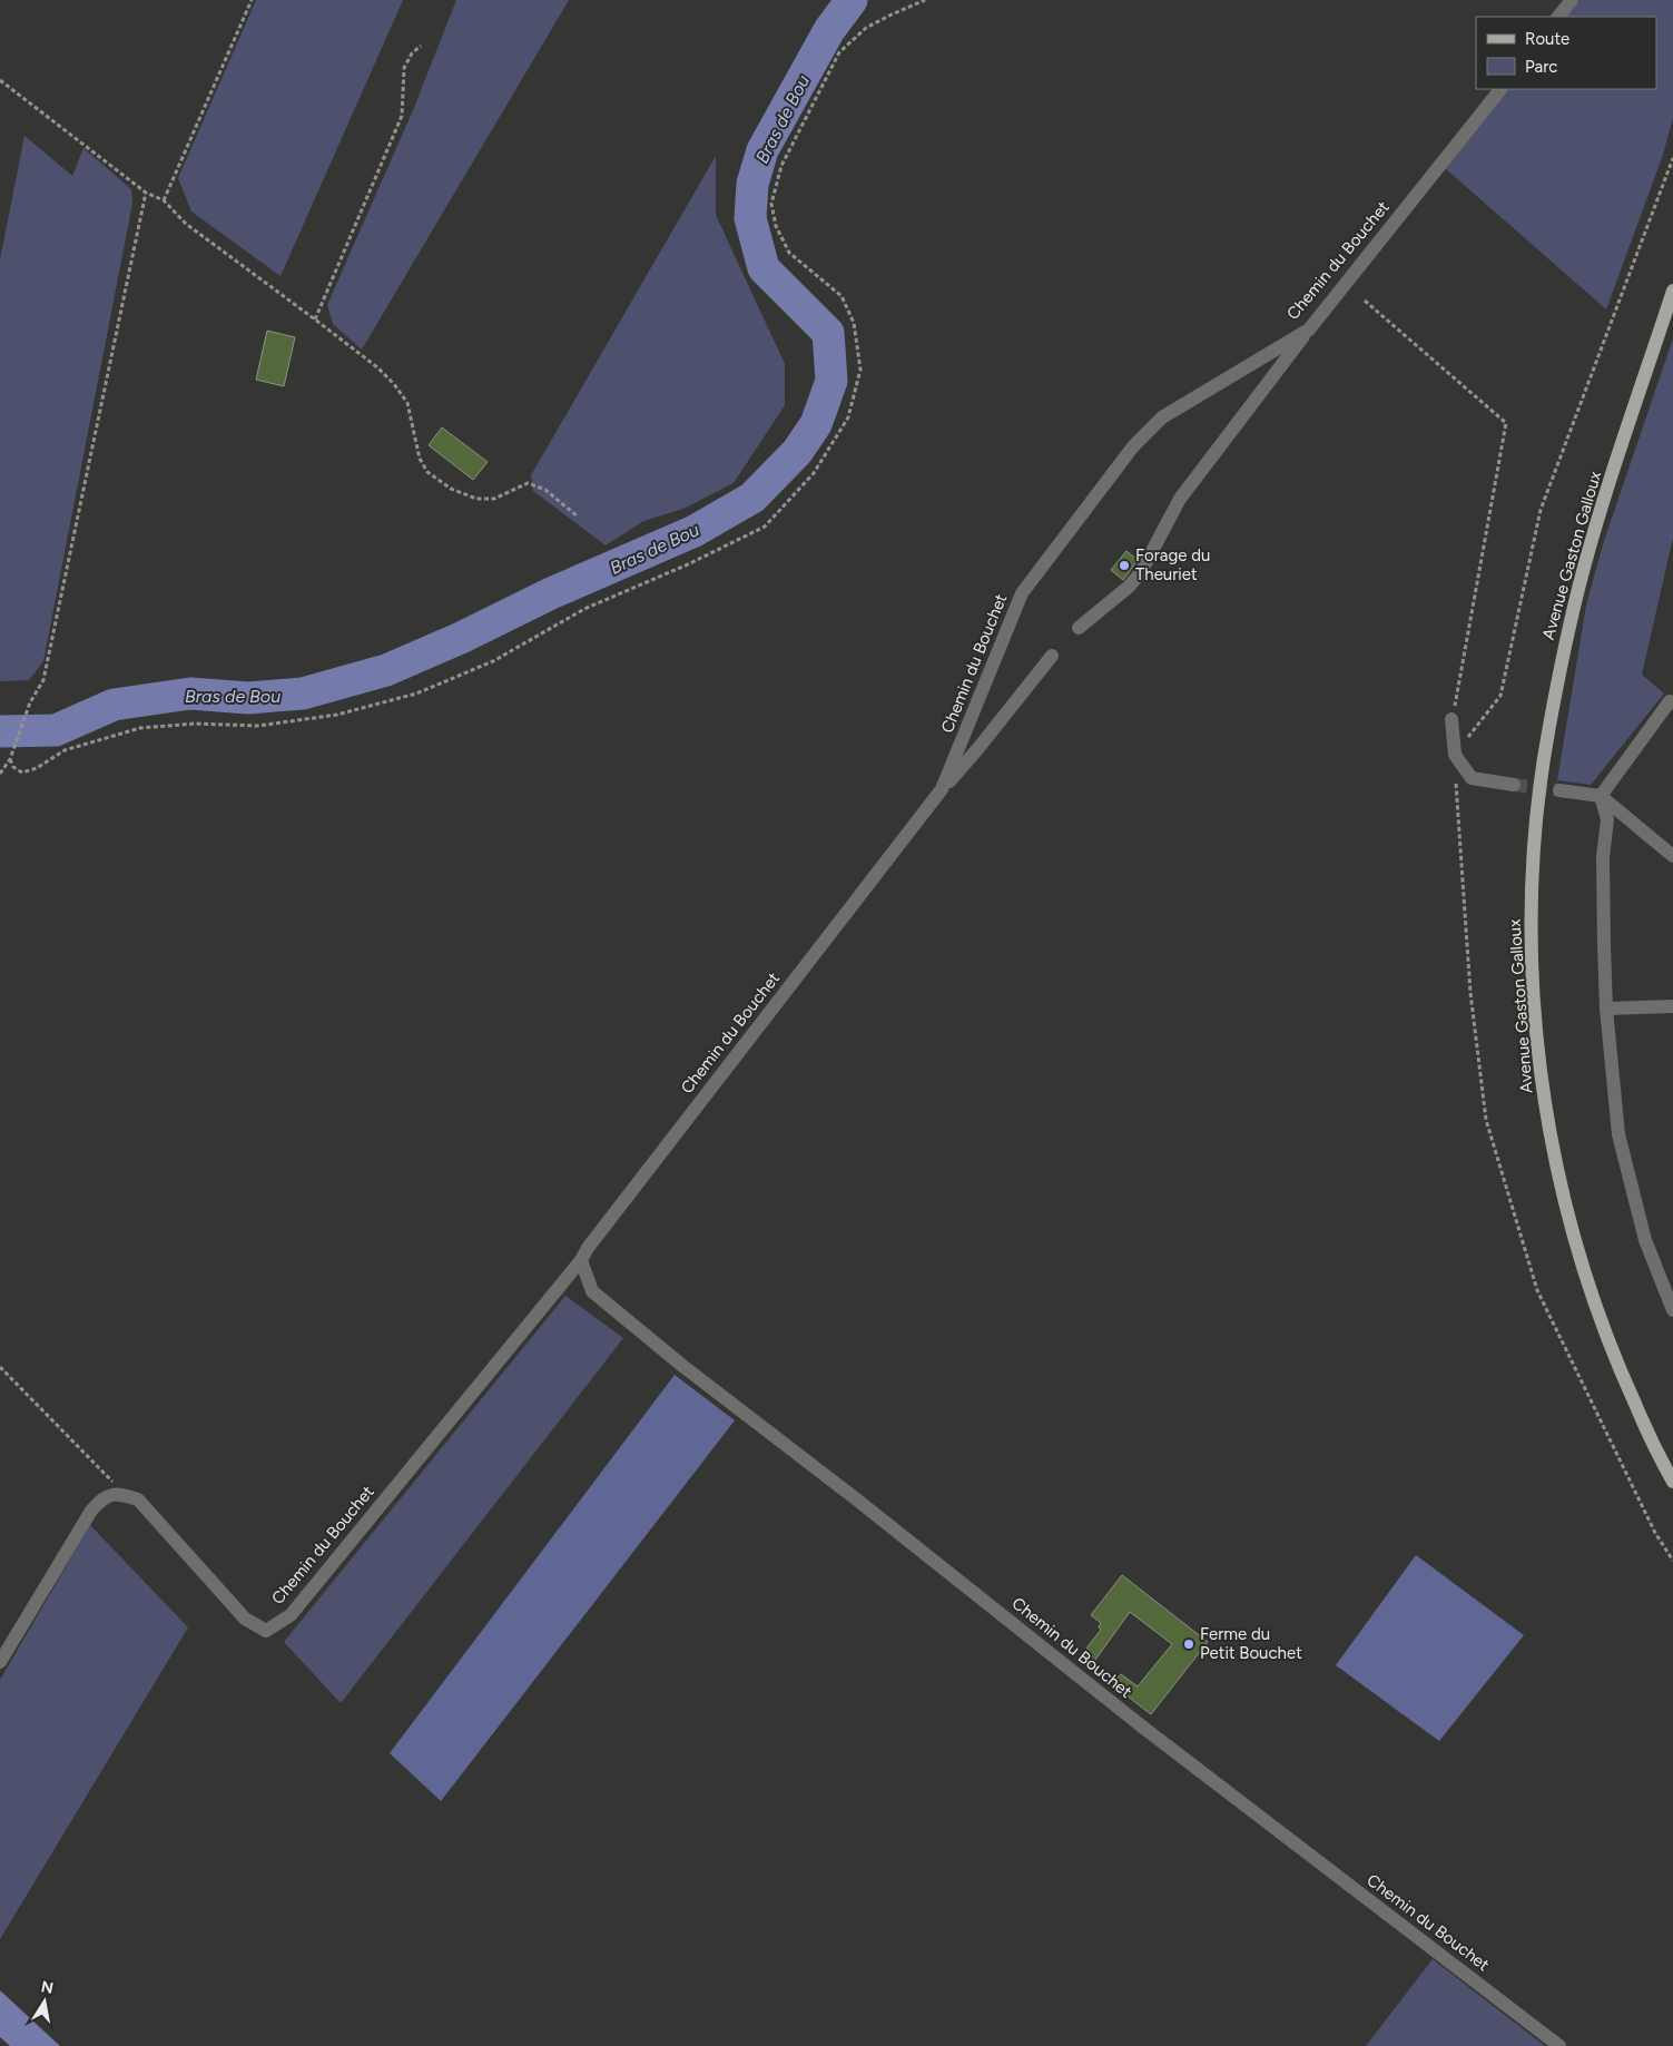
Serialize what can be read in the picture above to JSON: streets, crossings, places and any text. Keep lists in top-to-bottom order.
{
  "streets": {
    "main road": ["Avenue Gaston Galloux"],
    "street": ["Chemin du Bouchet"]
  },
  "water": ["Bras de Bou"],
  "places": ["Forage du Theuriet", "Ferme du Petit Bouchet"],
  "legend": ["Route", "Parc"],
  "north": "top"
}
